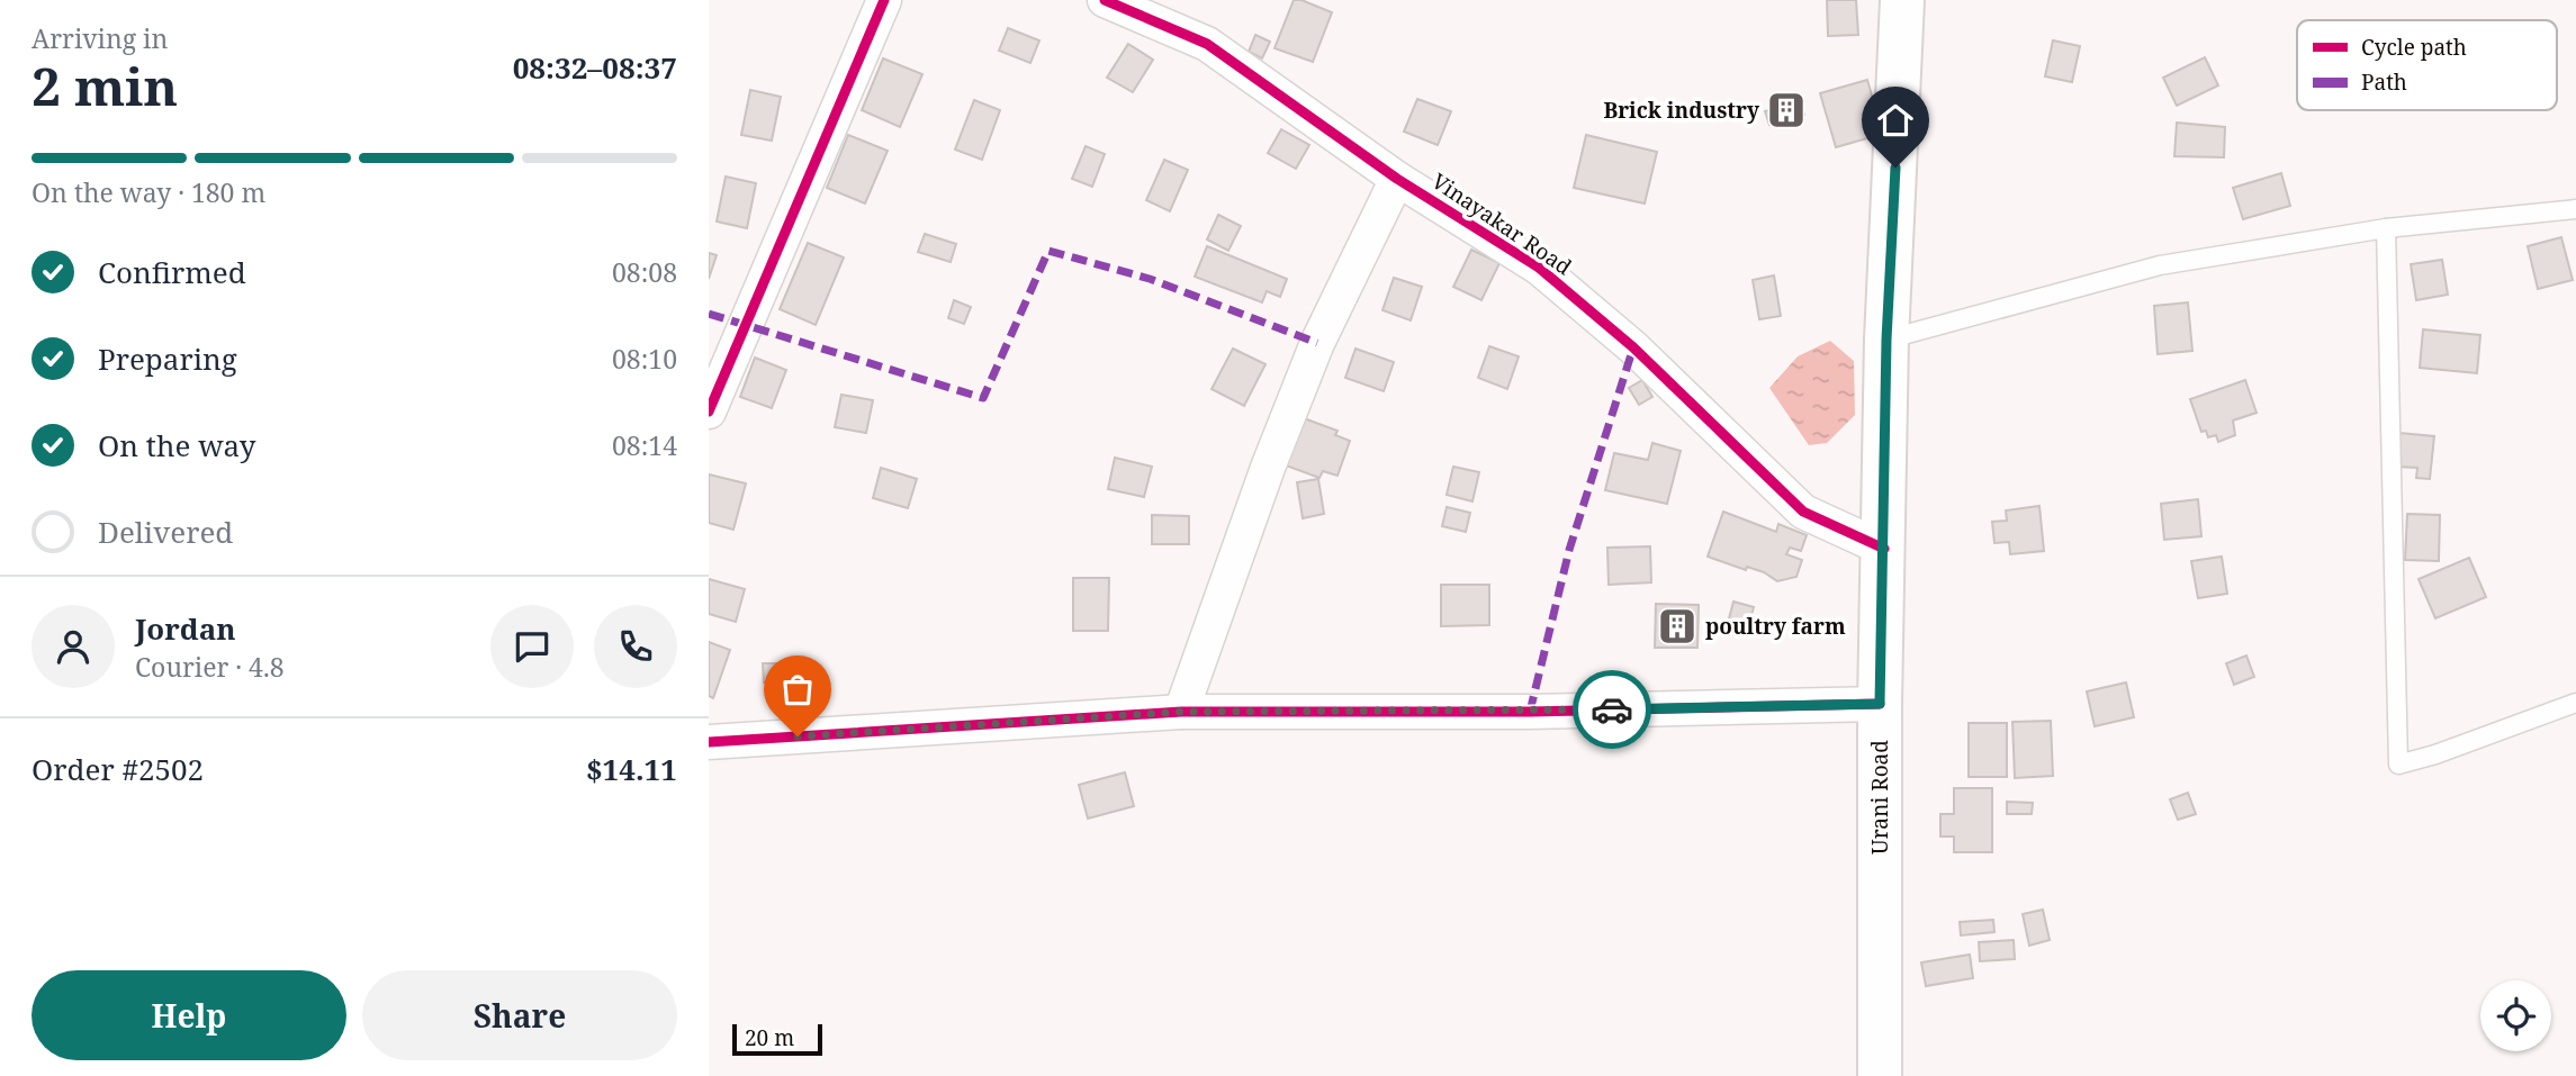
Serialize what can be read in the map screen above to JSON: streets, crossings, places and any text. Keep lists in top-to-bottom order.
{
  "streets": {
    "main road": ["Urani Road"],
    "street": ["Vinayakar Road"]
  },
  "crossings": [
    ["Vinayakar Road", "Urani Road"]
  ],
  "places": {
    "building": ["Brick industry", "poultry farm"]
  },
  "legend": ["Cycle path", "Path"],
  "scale_bar": "20 m",
  "page": {
    "heading": ["2 min", "Arriving in", "08:32–08:37"],
    "panel": [
      "Jordan",
      "Courier · 4.8",
      "Order #2502",
      "$14.11"
    ],
    "bar": "On the way · 180 m",
    "list": [
      ["Confirmed", "08:08"],
      ["Preparing", "08:10"],
      ["On the way", "08:14"],
      "Delivered"
    ],
    "buttons": ["Help", "Share"],
    "scale": "20 m"
  }
}
